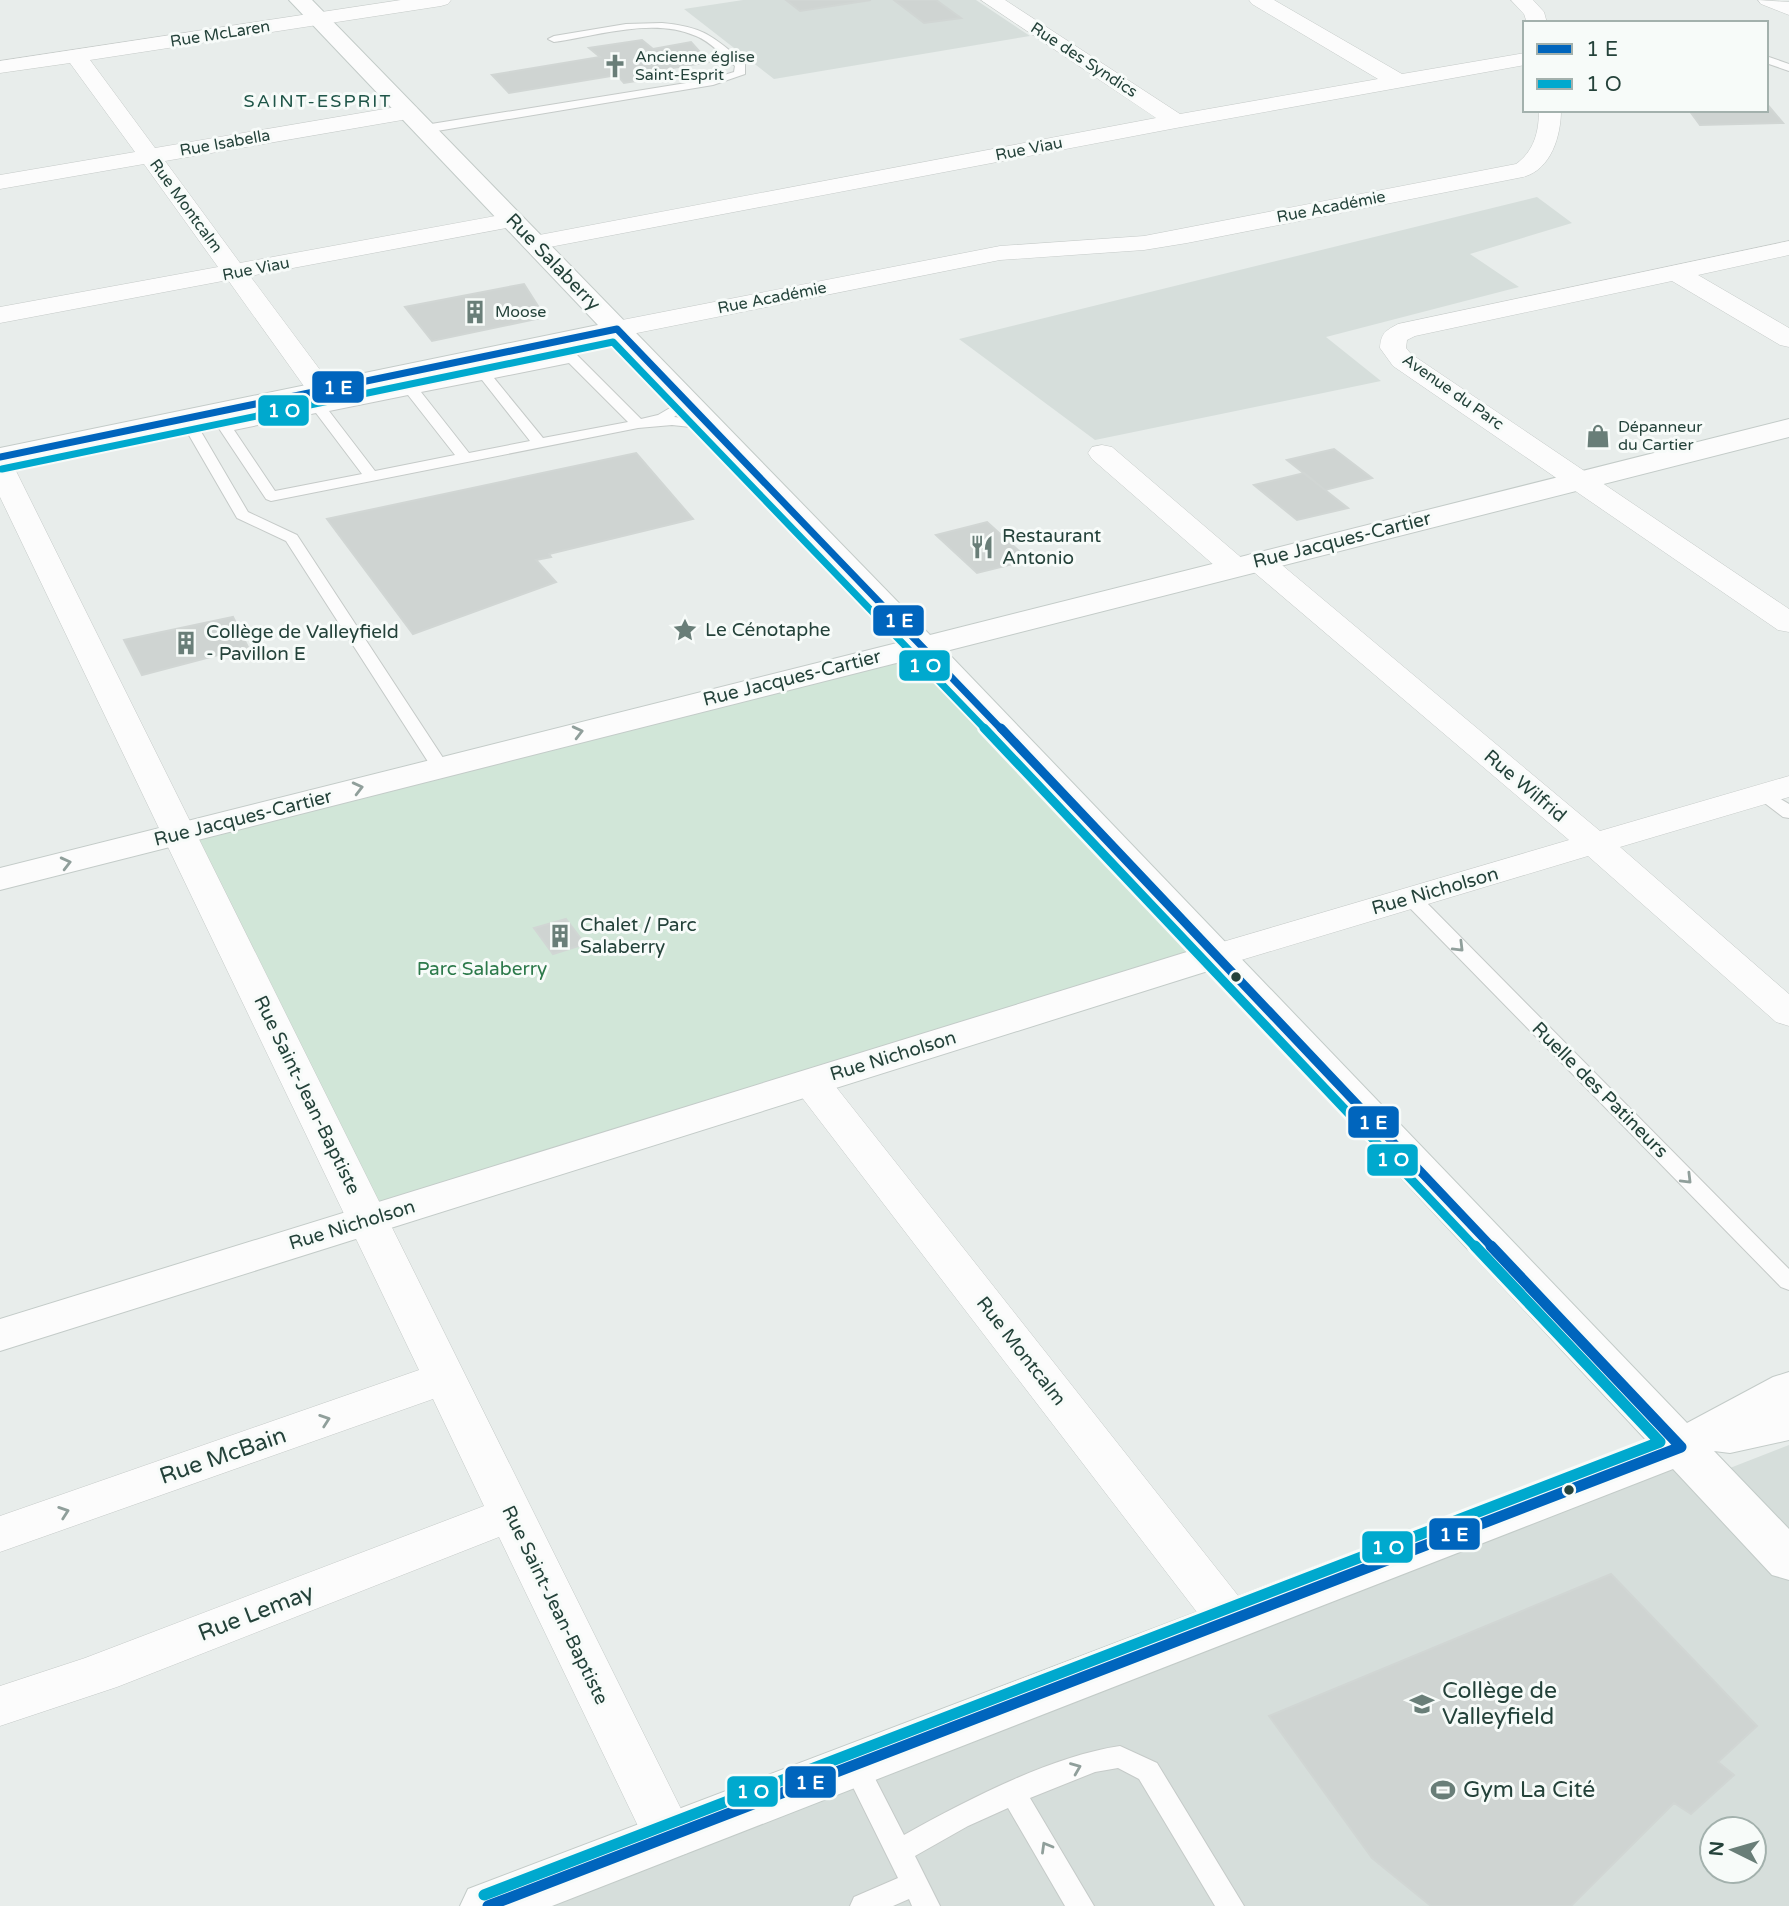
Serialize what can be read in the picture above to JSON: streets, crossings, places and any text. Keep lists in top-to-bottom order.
{
  "streets": {
    "street": [
      "Rue McLaren",
      "Rue des Syndics",
      "Rue Isabella",
      "Rue Viau",
      "Rue Montcalm",
      "Rue Académie",
      "Rue Salaberry",
      "Avenue du Parc",
      "Rue Jacques-Cartier",
      "Rue Wilfrid",
      "Rue Nicholson",
      "Rue Saint-Jean-Baptiste",
      "Rue McBain",
      "Rue Lemay"
    ],
    "lane": ["Ruelle des Patineurs"]
  },
  "crossings": [
    ["Rue McLaren", "Rue Montcalm"],
    ["Rue McLaren", "Rue Salaberry"],
    ["Rue des Syndics", "Rue Viau"],
    ["Rue Isabella", "Rue Montcalm"],
    ["Rue Isabella", "Rue Salaberry"],
    ["Rue Viau", "Rue Montcalm"],
    ["Rue Viau", "Rue Salaberry"],
    ["Rue Montcalm", "Rue Académie"],
    ["Rue Montcalm", "Rue Nicholson"],
    ["Rue Académie", "Rue Salaberry"],
    ["Rue Salaberry", "Rue Jacques-Cartier"],
    ["Rue Salaberry", "Rue Nicholson"],
    ["Avenue du Parc", "Rue Jacques-Cartier"],
    ["Rue Jacques-Cartier", "Rue Wilfrid"],
    ["Rue Jacques-Cartier", "Rue Saint-Jean-Baptiste"],
    ["Rue Wilfrid", "Rue Nicholson"],
    ["Rue Nicholson", "Ruelle des Patineurs"],
    ["Rue Nicholson", "Rue Saint-Jean-Baptiste"],
    ["Rue Saint-Jean-Baptiste", "Rue McBain"],
    ["Rue Saint-Jean-Baptiste", "Rue Lemay"]
  ],
  "one_way": ["Rue Jacques-Cartier", "Ruelle des Patineurs", "Rue McBain"],
  "districts": ["SAINT-ESPRIT"],
  "parks": ["Parc Salaberry"],
  "places": {
    "church": ["Ancienne église Saint-Esprit"],
    "building": ["Moose", "Collège de Valleyfield - Pavillon E", "Chalet / Parc Salaberry"],
    "shop": ["Dépanneur du Cartier"],
    "restaurant": ["Restaurant Antonio"],
    "place": ["Le Cénotaphe"],
    "school or university": ["Collège de Valleyfield"],
    "sports": ["Gym La Cité"]
  },
  "legend": ["1 E", "1 O"],
  "north": "left"
}
